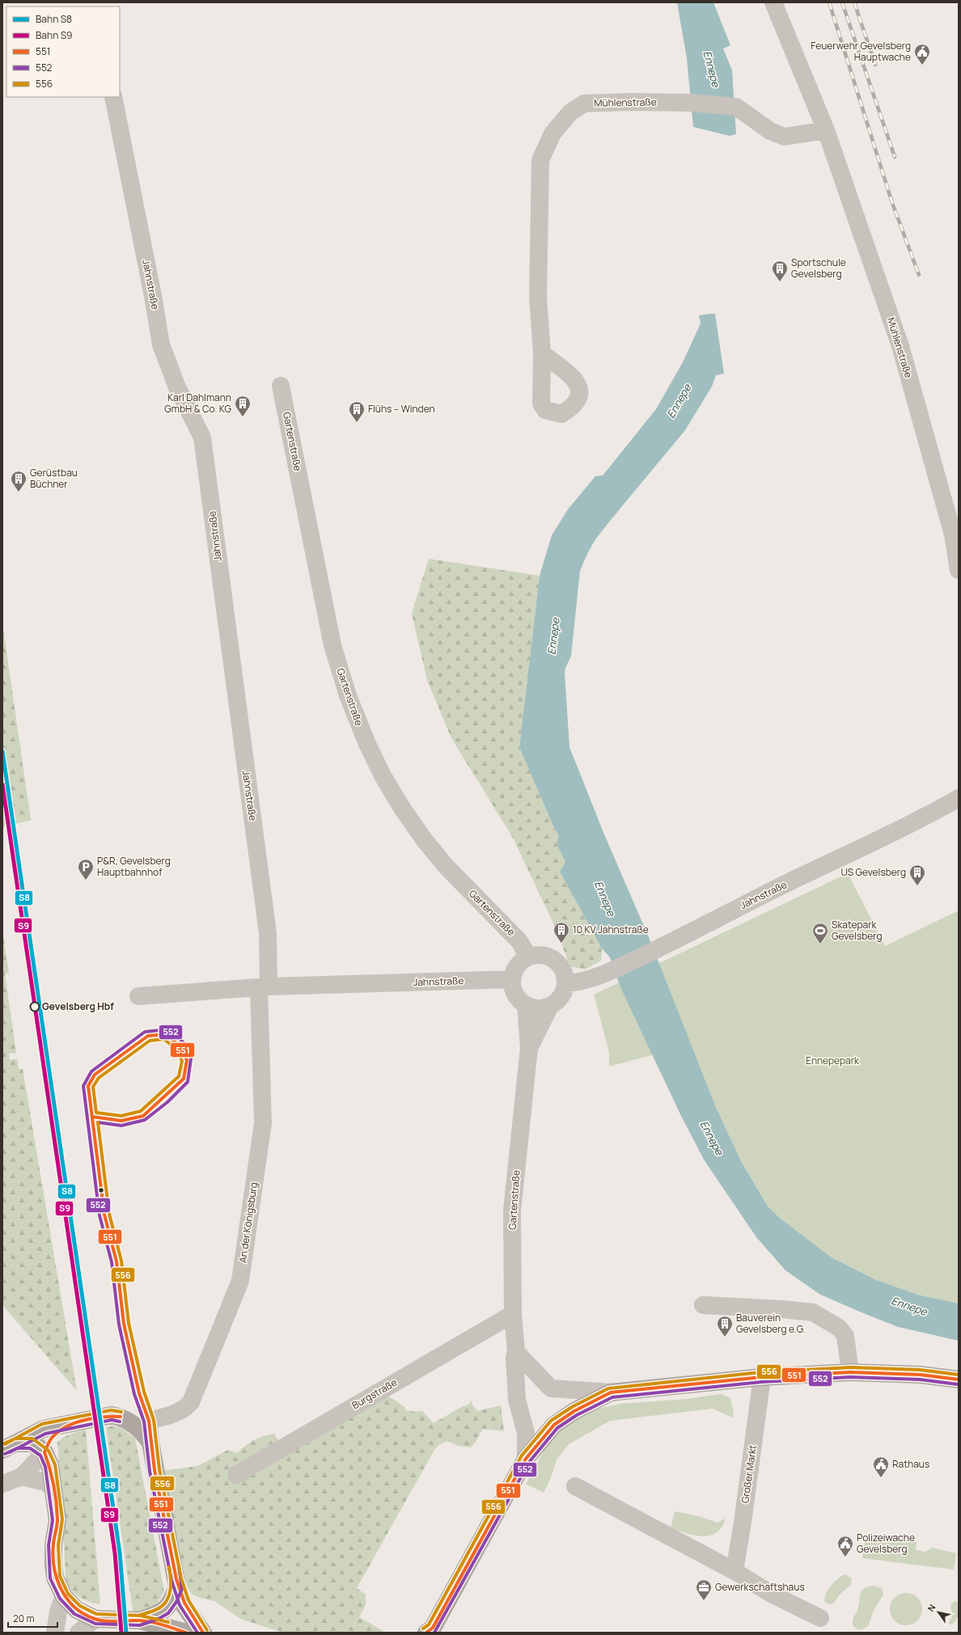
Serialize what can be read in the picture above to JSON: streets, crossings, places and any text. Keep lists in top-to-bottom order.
{
  "streets": {
    "main road": ["Gartenstraße"],
    "street": [
      "Mühlenstraße",
      "Jahnstraße",
      "An der Königsburg",
      "Burgstraße",
      "Großer Markt"
    ]
  },
  "crossings": [
    ["Jahnstraße", "Gartenstraße"],
    ["Jahnstraße", "An der Königsburg"],
    ["Gartenstraße", "Burgstraße"]
  ],
  "water": ["Ennepe"],
  "parks": ["Ennepepark"],
  "places": {
    "public building": ["Feuerwehr Gevelsberg Hauptwache", "Rathaus", "Polizeiwache Gevelsberg"],
    "building": [
      "Sportschule Gevelsberg",
      "Karl Dahlmann GmbH & Co. KG",
      "Flühs – Winden",
      "Gerüstbau Büchner",
      "US Gevelsberg",
      "10 KV Jahnstraße",
      "Bauverein Gevelsberg e.G."
    ],
    "parking": ["P&R, Gevelsberg Hauptbahnhof"],
    "sports": ["Skatepark Gevelsberg"],
    "other": ["Gevelsberg Hbf"],
    "office": ["Gewerkschaftshaus"]
  },
  "lines": [
    "rail line S8",
    "rail line S9",
    "transit line 552",
    "transit line 551",
    "transit line 556"
  ],
  "legend": [
    "Bahn S8",
    "Bahn S9",
    "551",
    "552",
    "556"
  ],
  "scale_bar": "20 m",
  "north": "top left"
}
